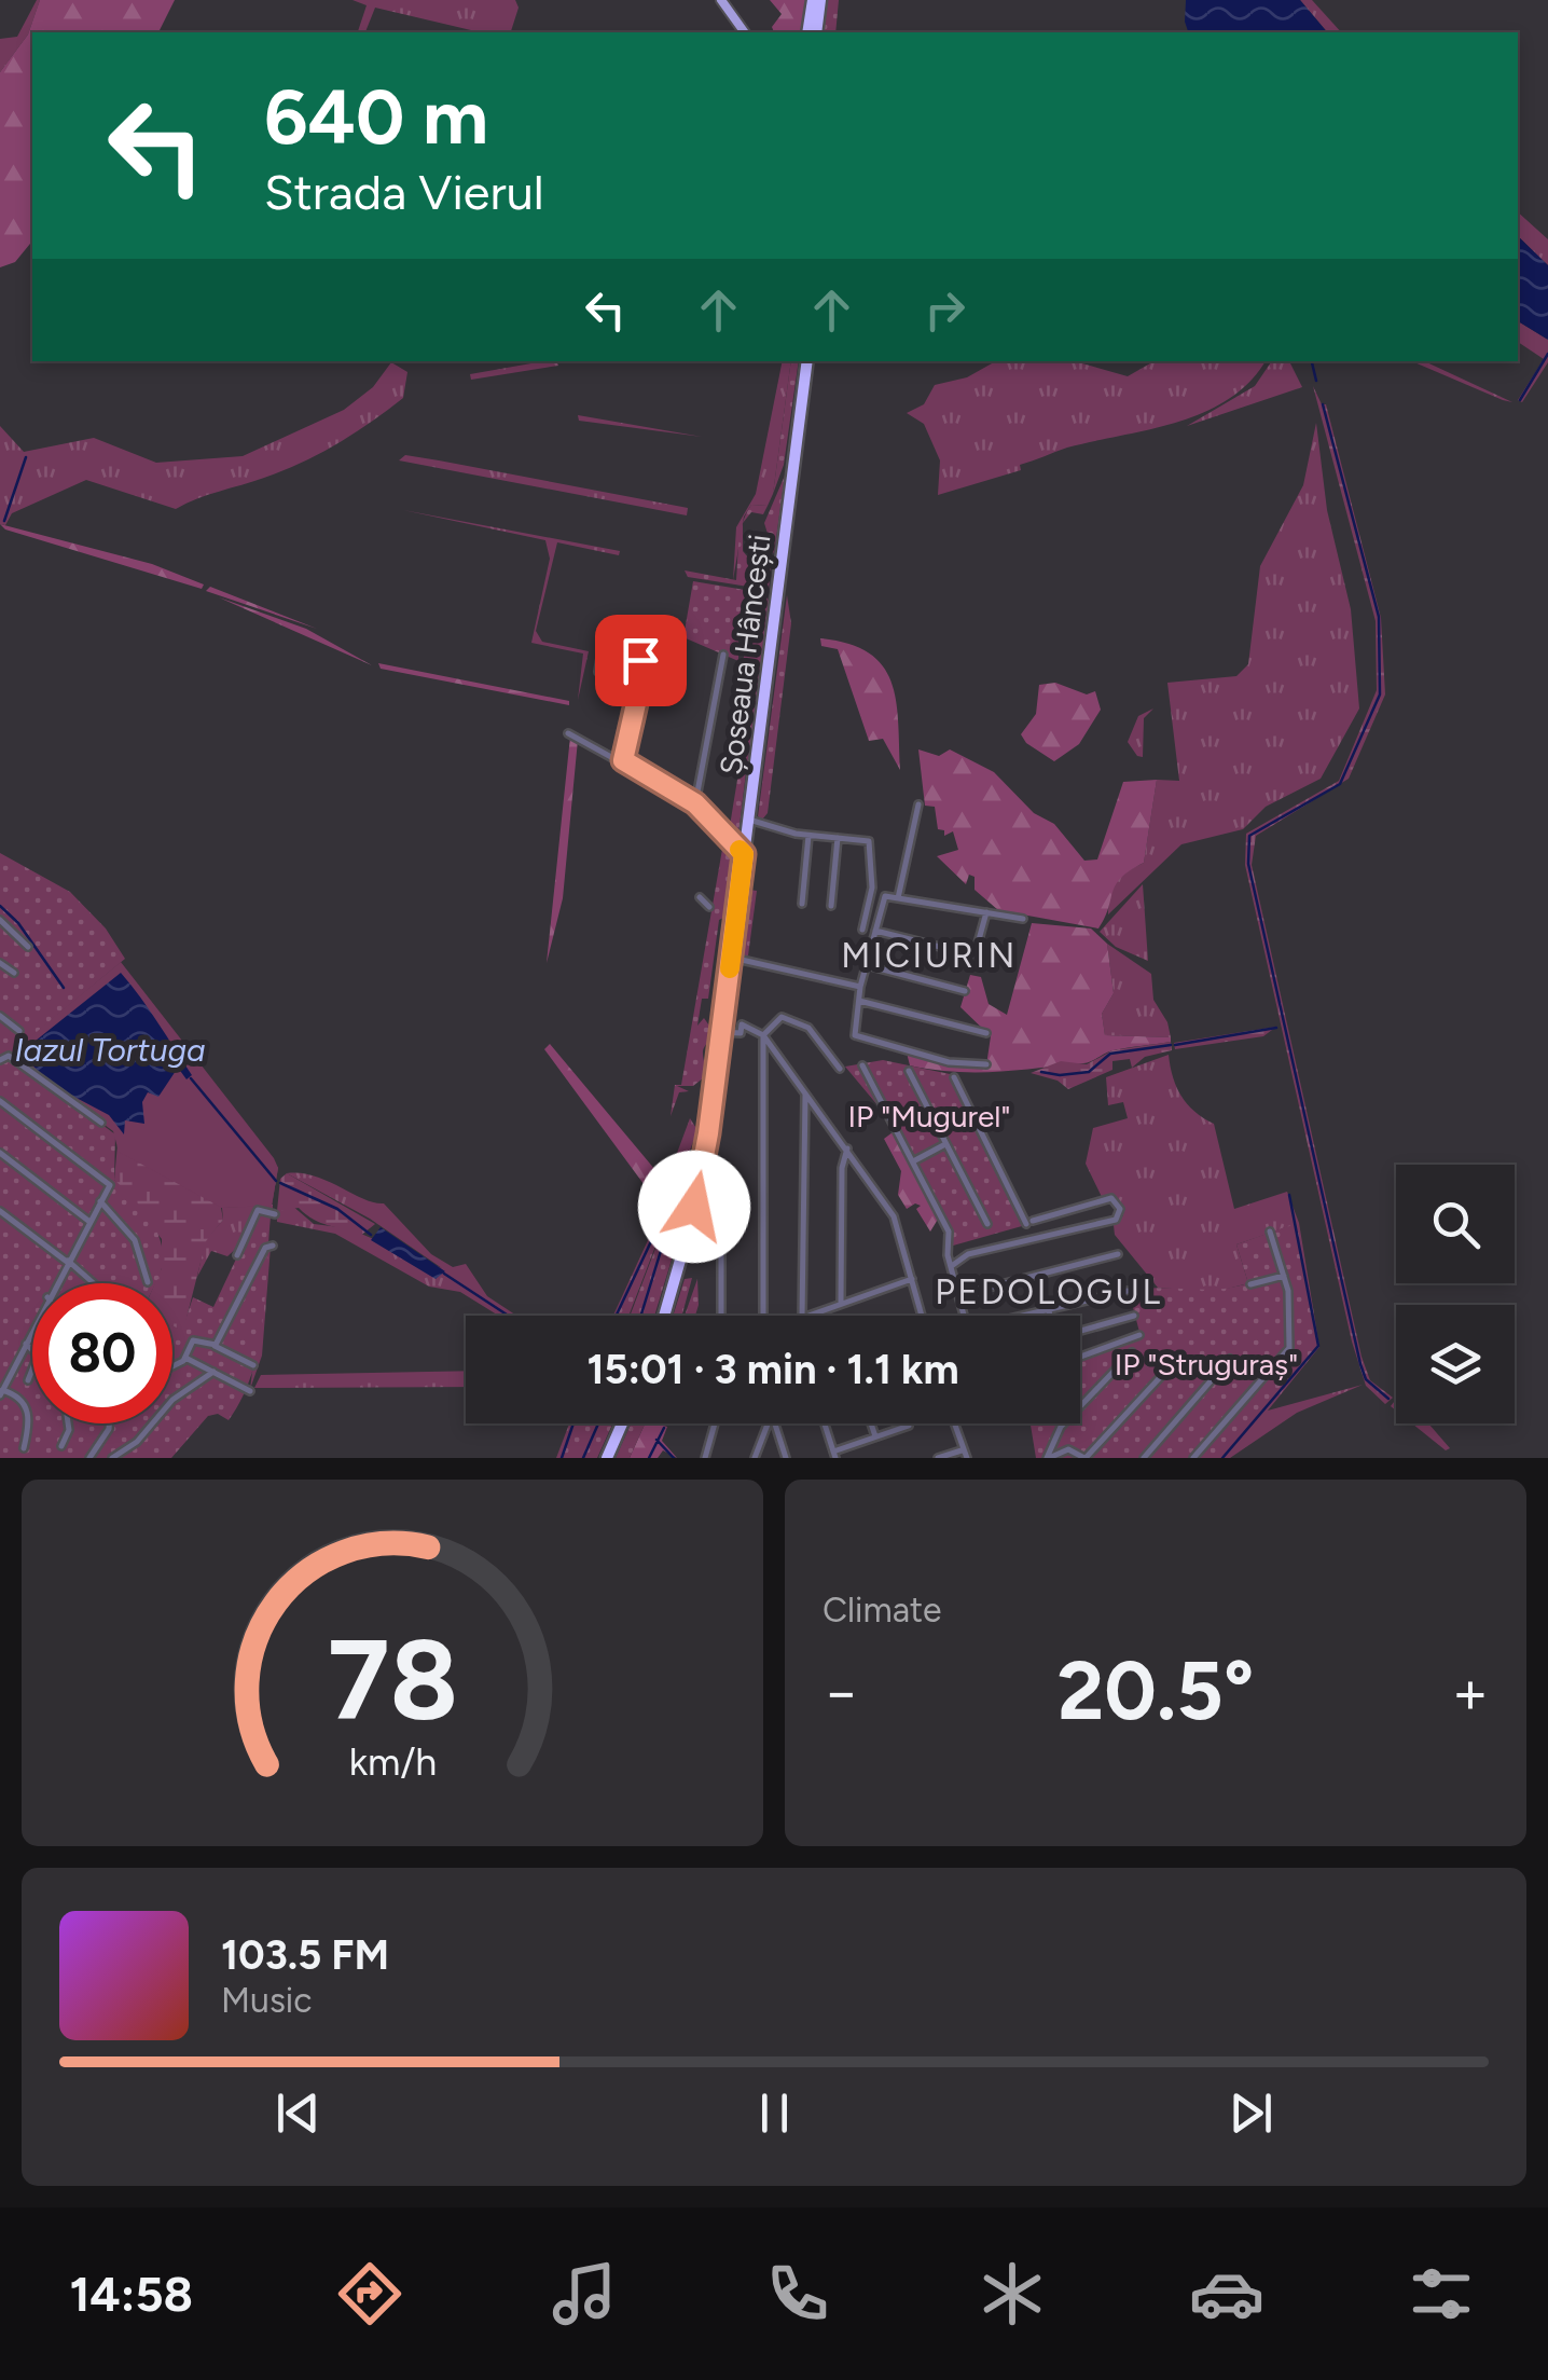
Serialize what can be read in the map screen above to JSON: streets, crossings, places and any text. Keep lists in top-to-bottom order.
{
  "streets": {
    "highway": ["Șoseaua Hâncești"]
  },
  "districts": ["MICIURIN", "PEDOLOGUL"],
  "water": ["Iazul Tortuga"],
  "parks": ["IP \"Mugurel\"", "IP \"Struguraș\""],
  "page": {
    "turn": ["640 m", "Strada Vierul"],
    "limit": "80",
    "trip": "15:01 · 3 min · 1.1 km",
    "tile": "Climate",
    "heat": ["−", "20.5°", "+"],
    "song": ["103.5 FM", "Music"],
    "tabs": "14:58",
    "gauge": ["78", "km/h"]
  }
}
